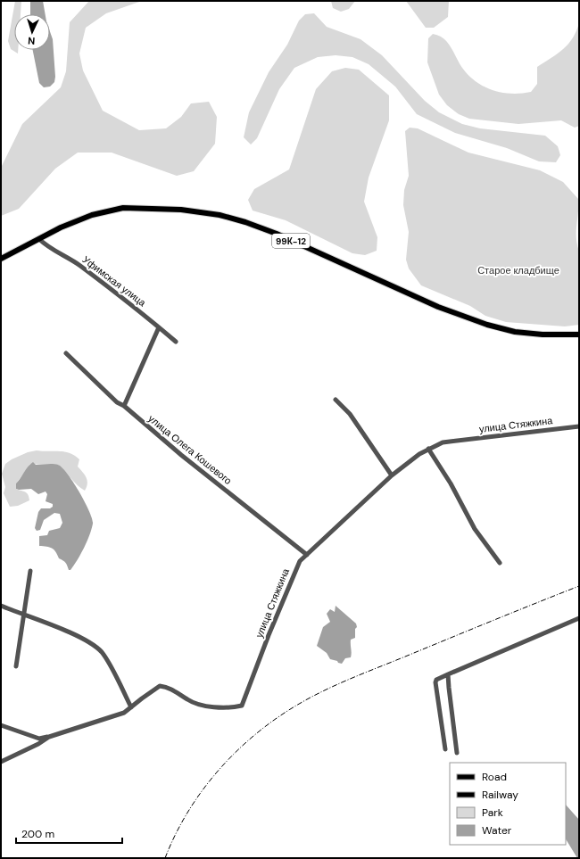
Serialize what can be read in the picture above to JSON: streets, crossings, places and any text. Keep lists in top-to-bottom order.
{
  "streets": {
    "main road": ["99К-12"],
    "street": ["Уфимская улица", "улица Стяжкина", "улица Олега Кошевого"]
  },
  "crossings": [
    ["99К-12", "Уфимская улица"],
    ["улица Стяжкина", "улица Олега Кошевого"]
  ],
  "parks": ["Старое кладбище"],
  "legend": [
    "Road",
    "Railway",
    "Park",
    "Water"
  ],
  "scale_bar": "200 m",
  "north": "bottom"
}
